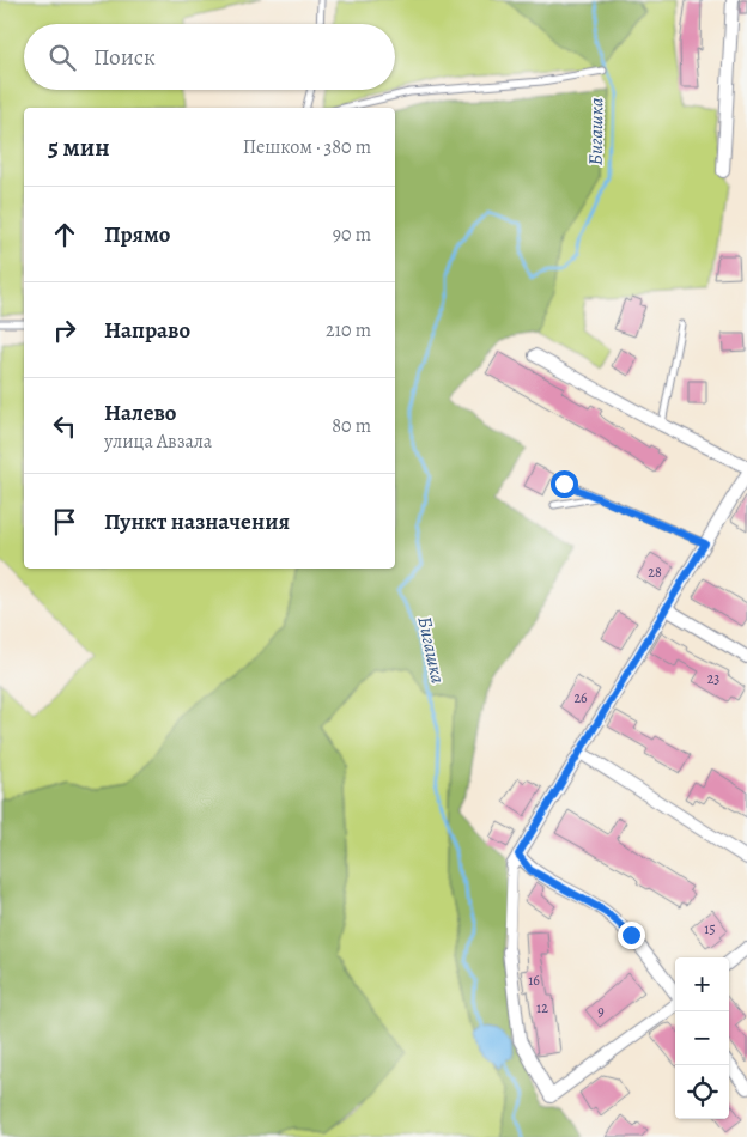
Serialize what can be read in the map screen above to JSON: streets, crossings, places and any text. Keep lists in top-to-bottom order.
{
  "water": ["Бигашка"],
  "house_numbers": [
    "28",
    "23",
    "26",
    "15",
    "16",
    "12",
    "9"
  ],
  "page": {
    "search": "Поиск",
    "heading": ["5 мин", "Пешком · 380 m"],
    "list": [
      ["Прямо", "90 m"],
      ["Направо", "210 m"],
      ["Налево", "улица Авзала", "80 m"],
      "Пункт назначения"
    ],
    "map_buttons": ["+", "−"]
  }
}
